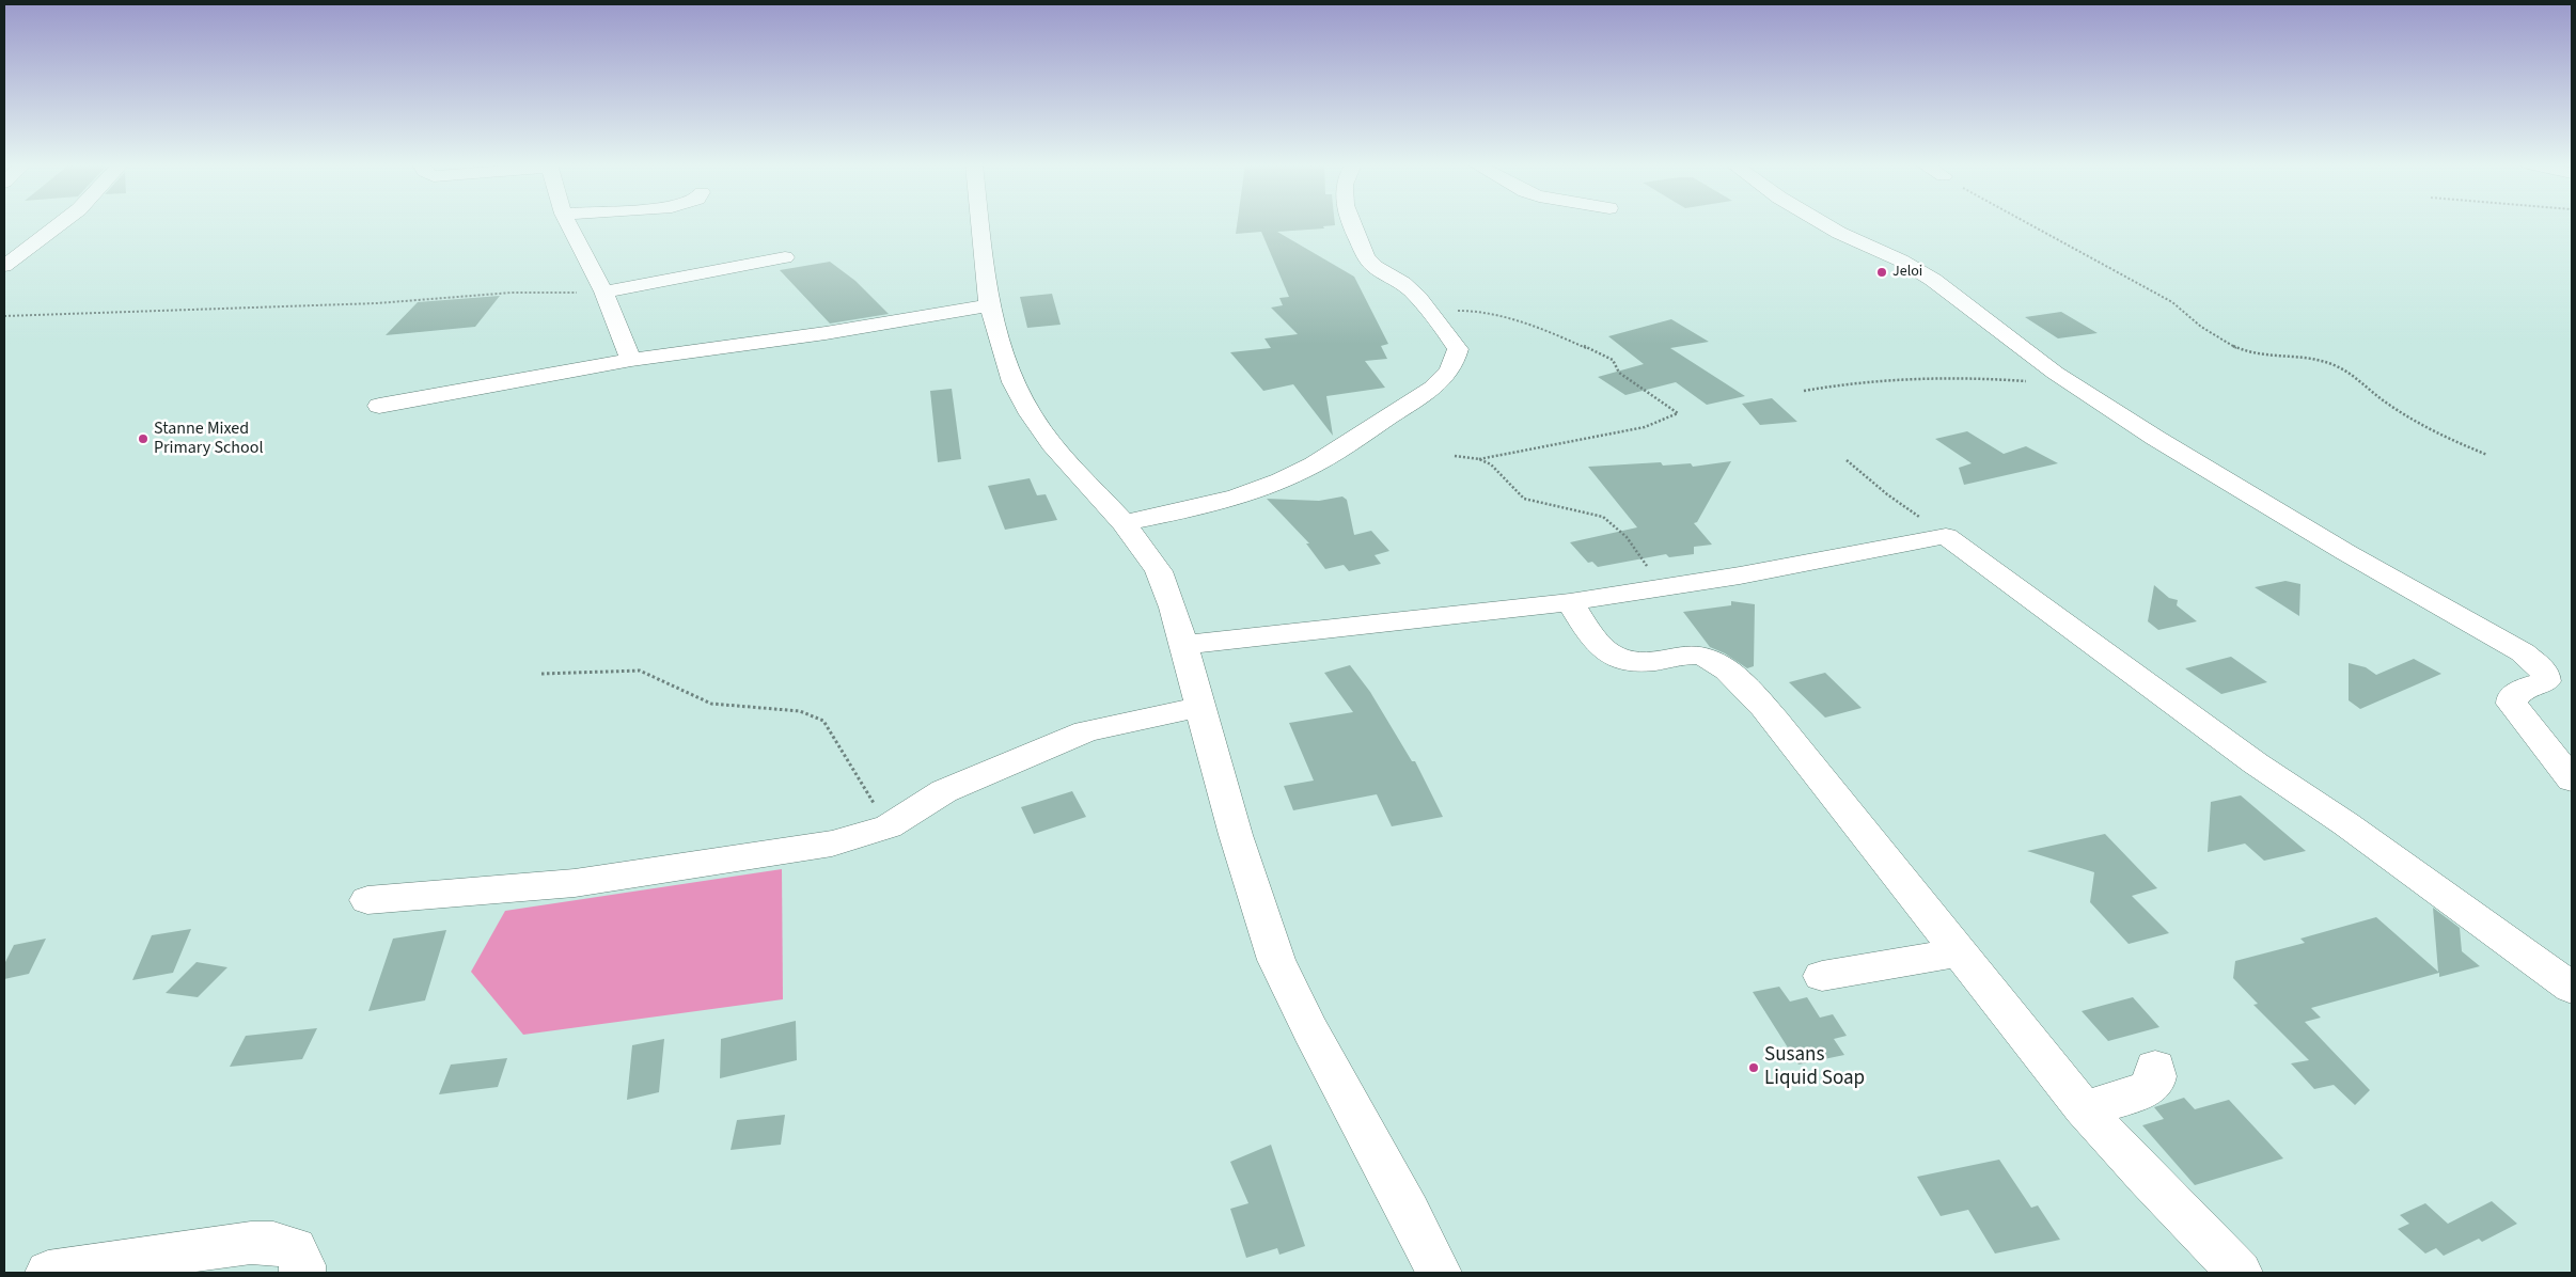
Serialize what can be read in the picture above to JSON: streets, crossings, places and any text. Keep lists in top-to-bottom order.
{
  "places": ["Jeloi", "Stanne Mixed Primary School", "Susans Liquid Soap"]
}
